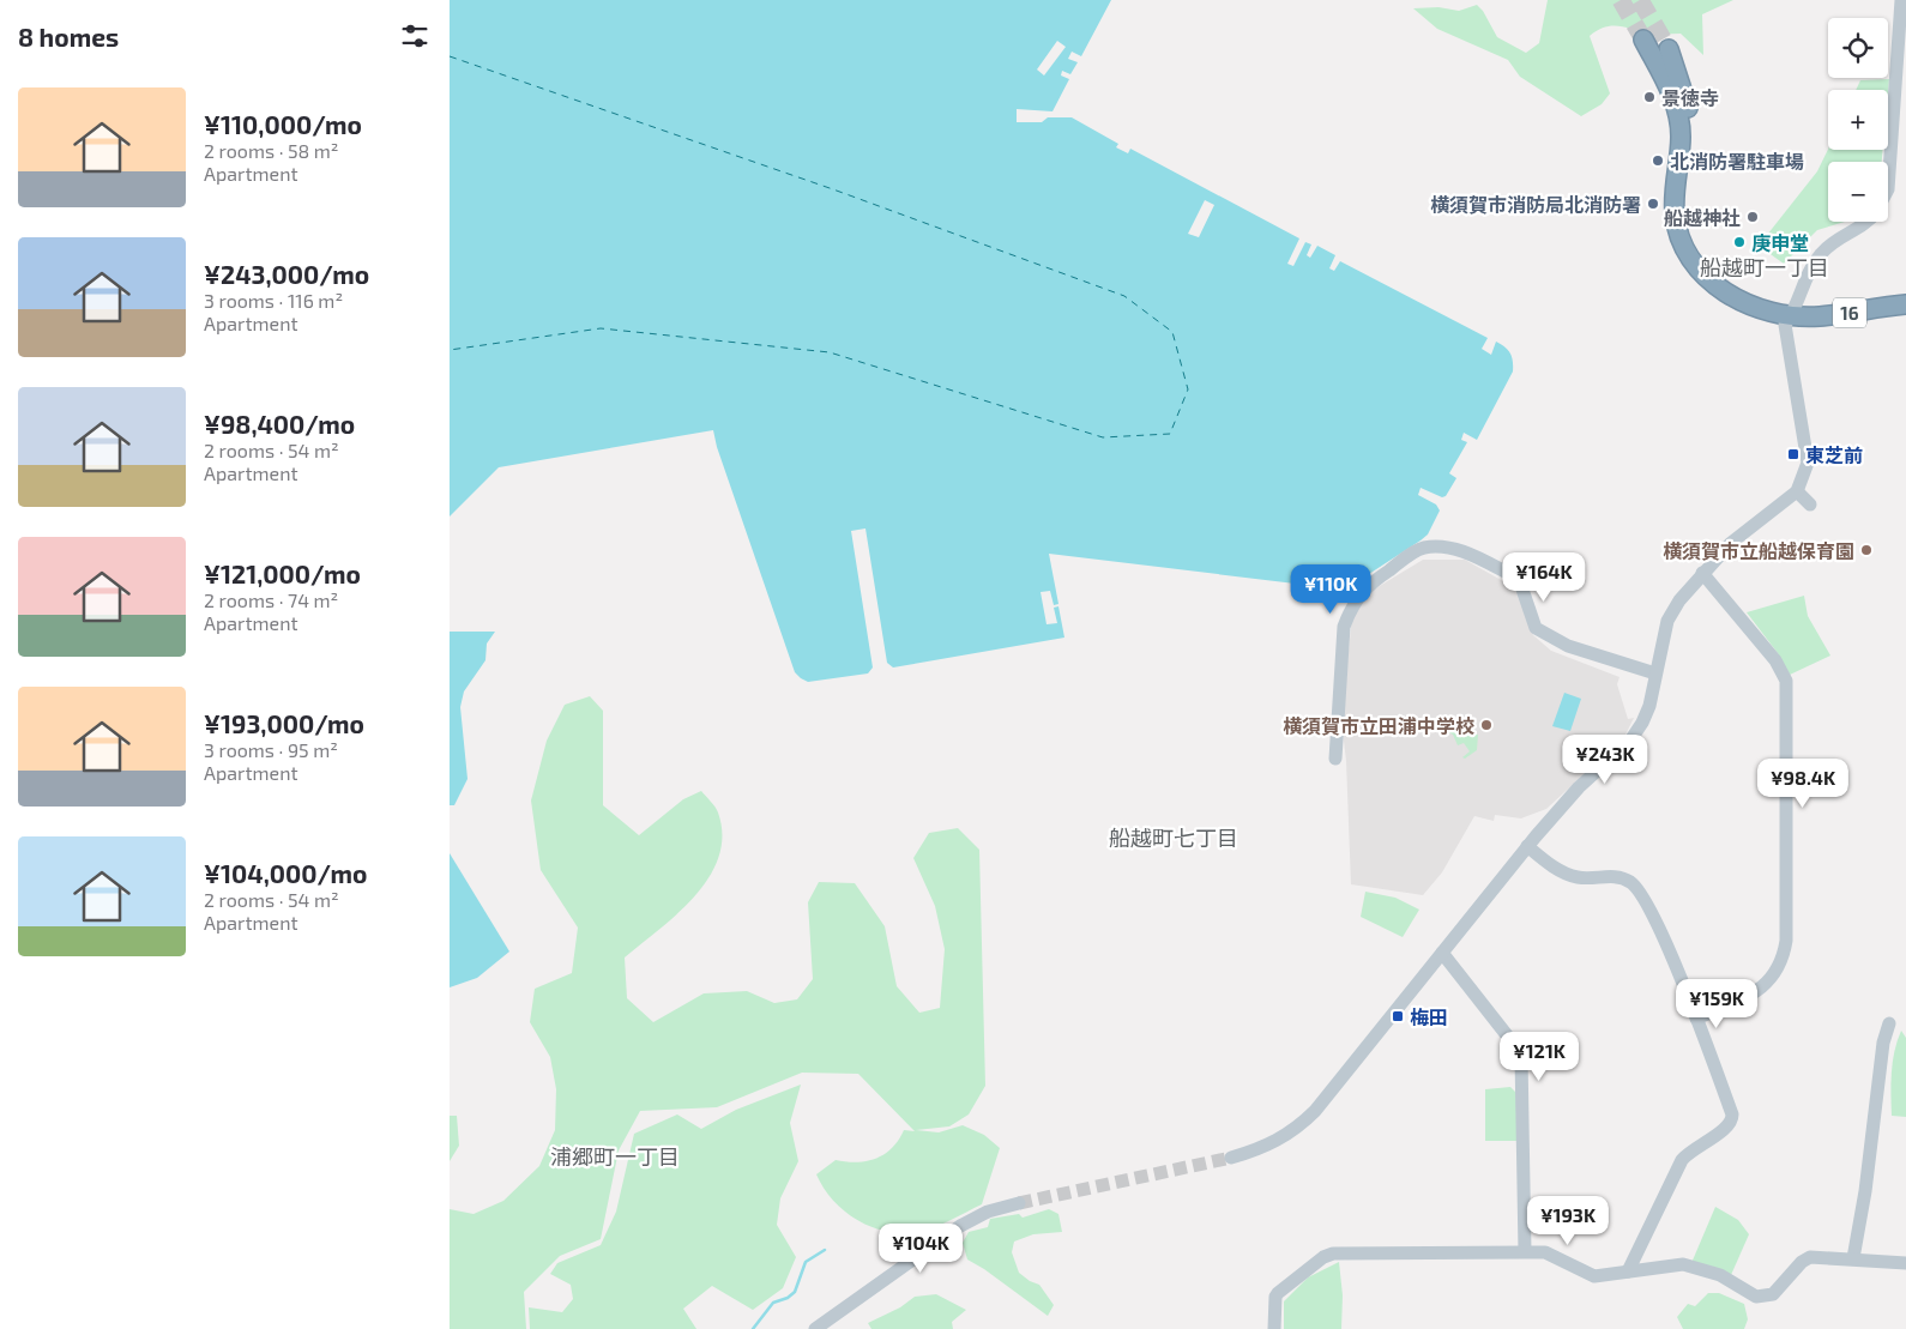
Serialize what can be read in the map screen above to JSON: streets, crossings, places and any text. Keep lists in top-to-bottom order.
{
  "streets": {
    "highway": ["16"]
  },
  "districts": ["船越町一丁目", "船越町七丁目", "浦郷町一丁目"],
  "places": {
    "other": [
      "景徳寺",
      "北消防署駐車場",
      "横須賀市消防局北消防署",
      "船越神社",
      "庚申堂",
      "横須賀市立船越保育園",
      "横須賀市立田浦中学校"
    ],
    "transit": ["東芝前", "梅田"]
  },
  "page": {
    "heading": "8 homes",
    "map_buttons": ["+", "−"],
    "list": [
      {
        "name": "¥110,000/mo",
        "note": "2 rooms · 58 m² · Apartment"
      },
      {
        "name": "¥243,000/mo",
        "note": "3 rooms · 116 m² · Apartment"
      },
      {
        "name": "¥98,400/mo",
        "note": "2 rooms · 54 m² · Apartment"
      },
      {
        "name": "¥121,000/mo",
        "note": "2 rooms · 74 m² · Apartment"
      },
      {
        "name": "¥193,000/mo",
        "note": "3 rooms · 95 m² · Apartment"
      },
      {
        "name": "¥104,000/mo",
        "note": "2 rooms · 54 m² · Apartment"
      }
    ],
    "price": [
      "¥164K",
      "¥110K",
      "¥243K",
      "¥98.4K",
      "¥159K",
      "¥121K",
      "¥193K",
      "¥104K"
    ]
  }
}
